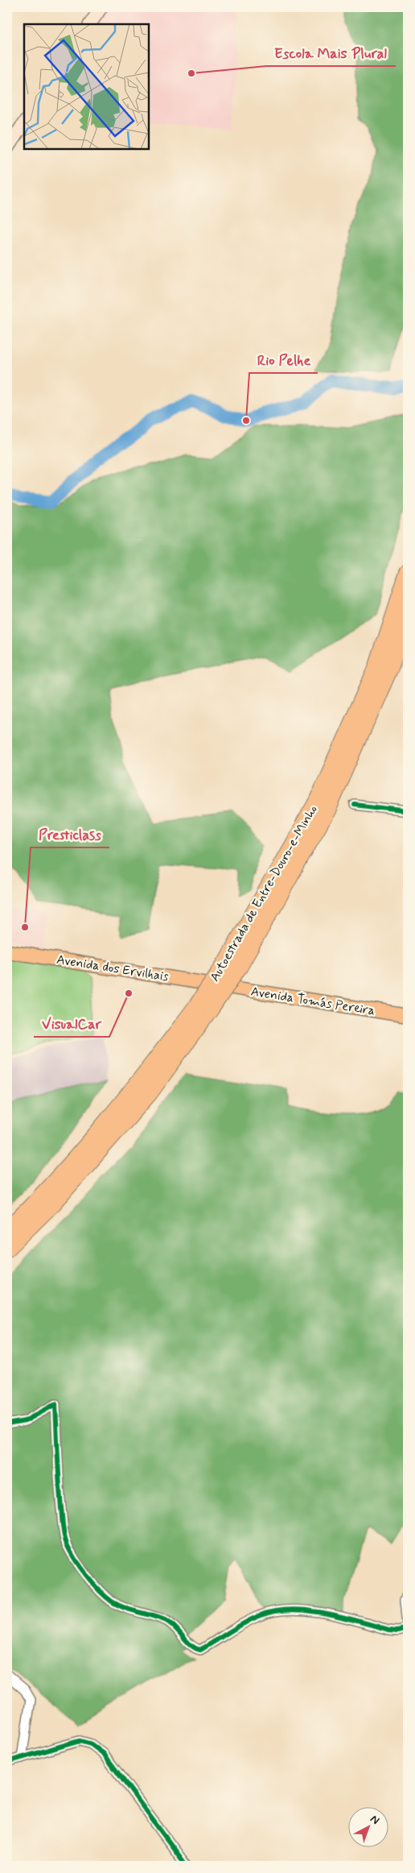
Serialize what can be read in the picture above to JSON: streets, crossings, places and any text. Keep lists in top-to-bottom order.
{
  "streets": {
    "highway": ["Autoestrada de Entre-Douro-e-Minho"],
    "main road": ["Avenida dos Ervilhais", "Avenida Tomás Pereira"]
  },
  "crossings": [
    ["Avenida dos Ervilhais", "Avenida Tomás Pereira"]
  ],
  "places": [
    "Escola Mais Plural",
    "Rio Pelhe",
    "Presticlass",
    "VisualCar"
  ],
  "north": "top right"
}
